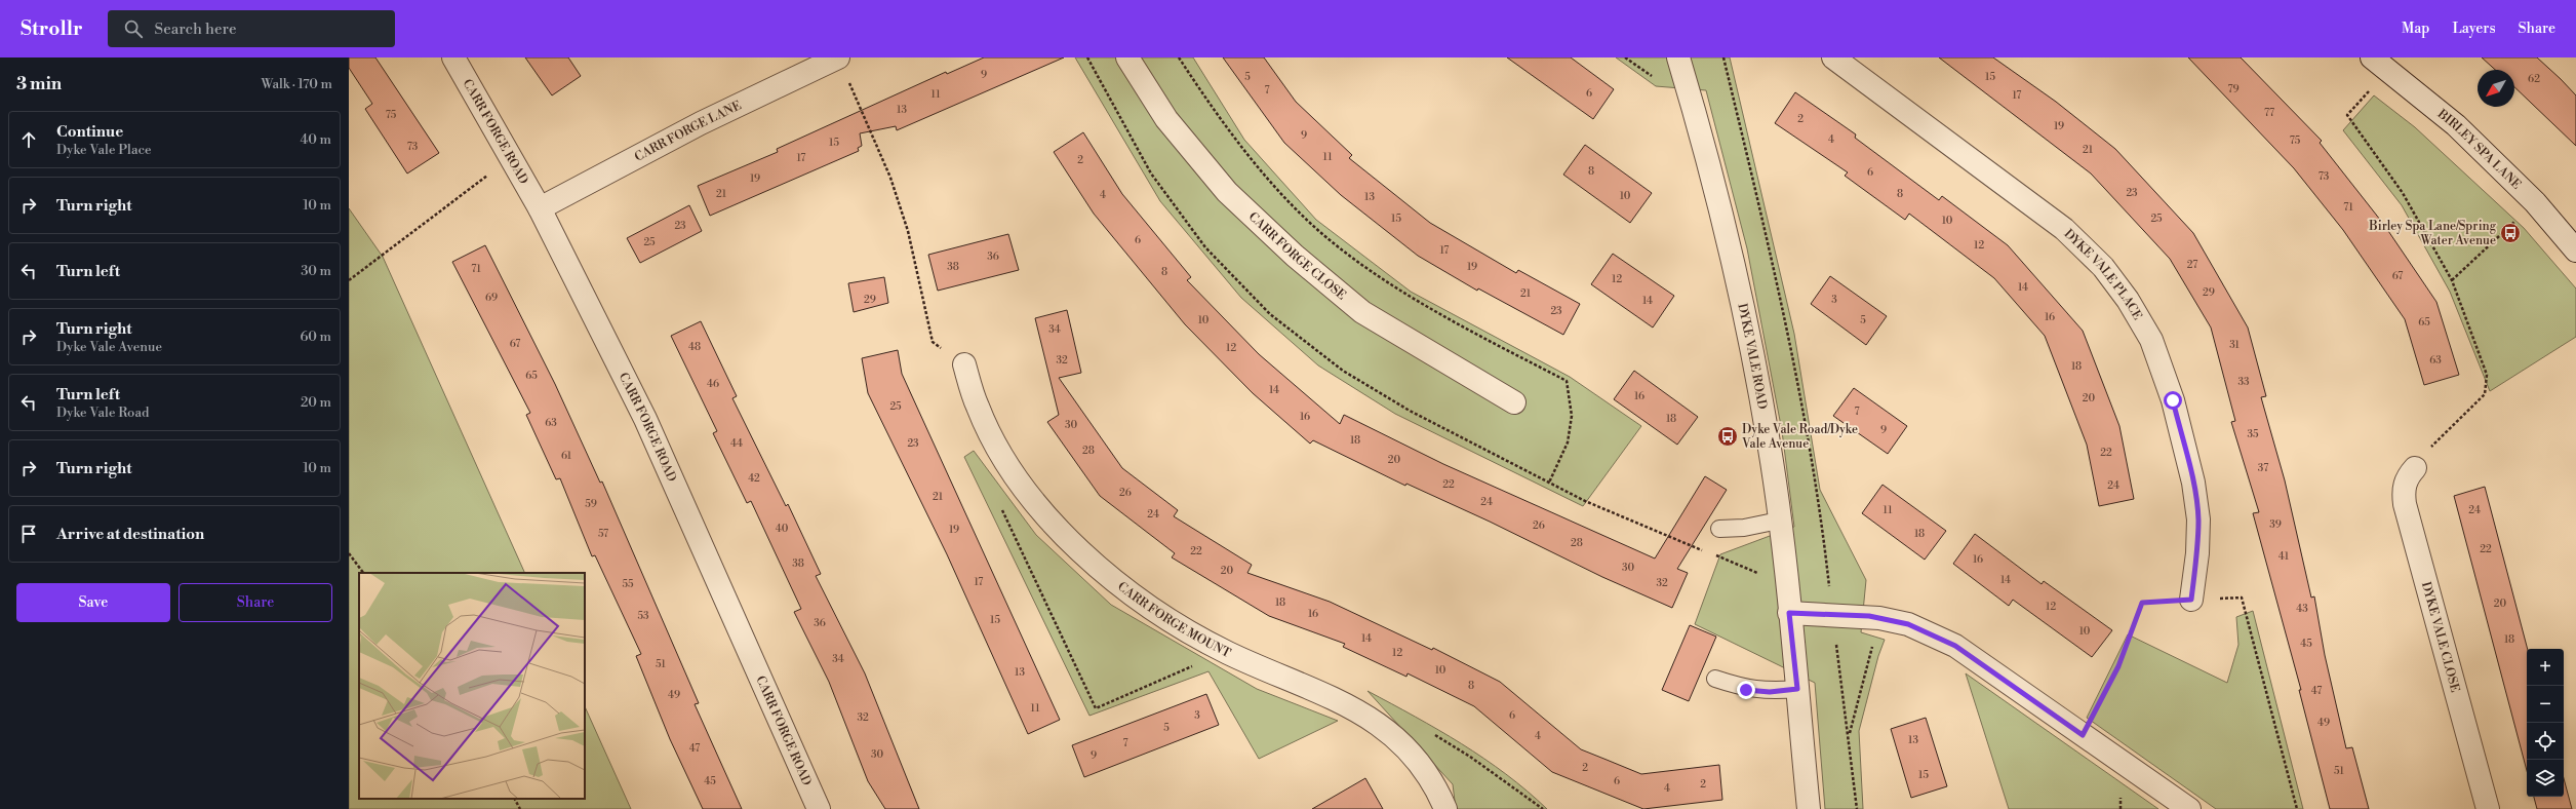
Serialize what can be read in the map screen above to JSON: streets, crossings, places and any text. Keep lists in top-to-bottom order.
{
  "streets": {
    "street": [
      "CARR FORGE ROAD",
      "CARR FORGE LANE",
      "BIRLEY SPA LANE",
      "CARR FORGE CLOSE",
      "DYKE VALE PLACE",
      "DYKE VALE ROAD",
      "CARR FORGE MOUNT",
      "DYKE VALE CLOSE"
    ]
  },
  "crossings": [
    ["CARR FORGE ROAD", "CARR FORGE LANE"]
  ],
  "places": {
    "bus stop": ["Birley Spa Lane/Spring Water Avenue", "Dyke Vale Road/Dyke Vale Avenue"]
  },
  "house_numbers": [
    "9",
    "5",
    "15",
    "62",
    "79",
    "7",
    "6",
    "11",
    "17",
    "13",
    "77",
    "75",
    "2",
    "19",
    "9",
    "4",
    "75",
    "15",
    "73",
    "21",
    "11",
    "17",
    "2",
    "8",
    "6",
    "73",
    "19",
    "23",
    "21",
    "8",
    "4",
    "10",
    "13",
    "71",
    "15",
    "25",
    "10",
    "23",
    "6",
    "25",
    "12",
    "17",
    "36",
    "27",
    "38",
    "19",
    "71",
    "8",
    "67",
    "12",
    "14",
    "29",
    "21",
    "69",
    "29",
    "3",
    "14",
    "23",
    "16",
    "10",
    "5",
    "65",
    "34",
    "67",
    "31",
    "48",
    "12",
    "32",
    "63",
    "18",
    "65",
    "33",
    "46",
    "14",
    "16",
    "20",
    "25",
    "7",
    "16",
    "18",
    "63",
    "30",
    "9",
    "35",
    "18",
    "44",
    "23",
    "28",
    "22",
    "61",
    "20",
    "37",
    "42",
    "22",
    "24",
    "26",
    "21",
    "24",
    "59",
    "11",
    "24",
    "24",
    "39",
    "26",
    "40",
    "19",
    "57",
    "18",
    "28",
    "22",
    "22",
    "41",
    "16",
    "38",
    "30",
    "20",
    "14",
    "17",
    "32",
    "55",
    "18",
    "20",
    "12",
    "43",
    "16",
    "53",
    "15",
    "36",
    "10",
    "14",
    "18",
    "45",
    "12",
    "34",
    "51",
    "10",
    "13",
    "8",
    "47",
    "49",
    "11",
    "3",
    "6",
    "32",
    "49",
    "5",
    "4",
    "13",
    "7",
    "47",
    "30",
    "9",
    "2",
    "51",
    "15",
    "45",
    "6",
    "2",
    "4"
  ],
  "north": "bottom left",
  "page": {
    "header": "Strollr",
    "search": "Search here",
    "nav": ["Map", "Layers", "Share"],
    "heading": ["3 min", "Walk · 170 m"],
    "list": [
      ["Continue", "Dyke Vale Place", "40 m"],
      ["Turn right", "10 m"],
      ["Turn left", "30 m"],
      ["Turn right", "Dyke Vale Avenue", "60 m"],
      ["Turn left", "Dyke Vale Road", "20 m"],
      ["Turn right", "10 m"],
      "Arrive at destination"
    ],
    "buttons": ["Save", "Share"],
    "map_buttons": ["+", "−"]
  }
}
